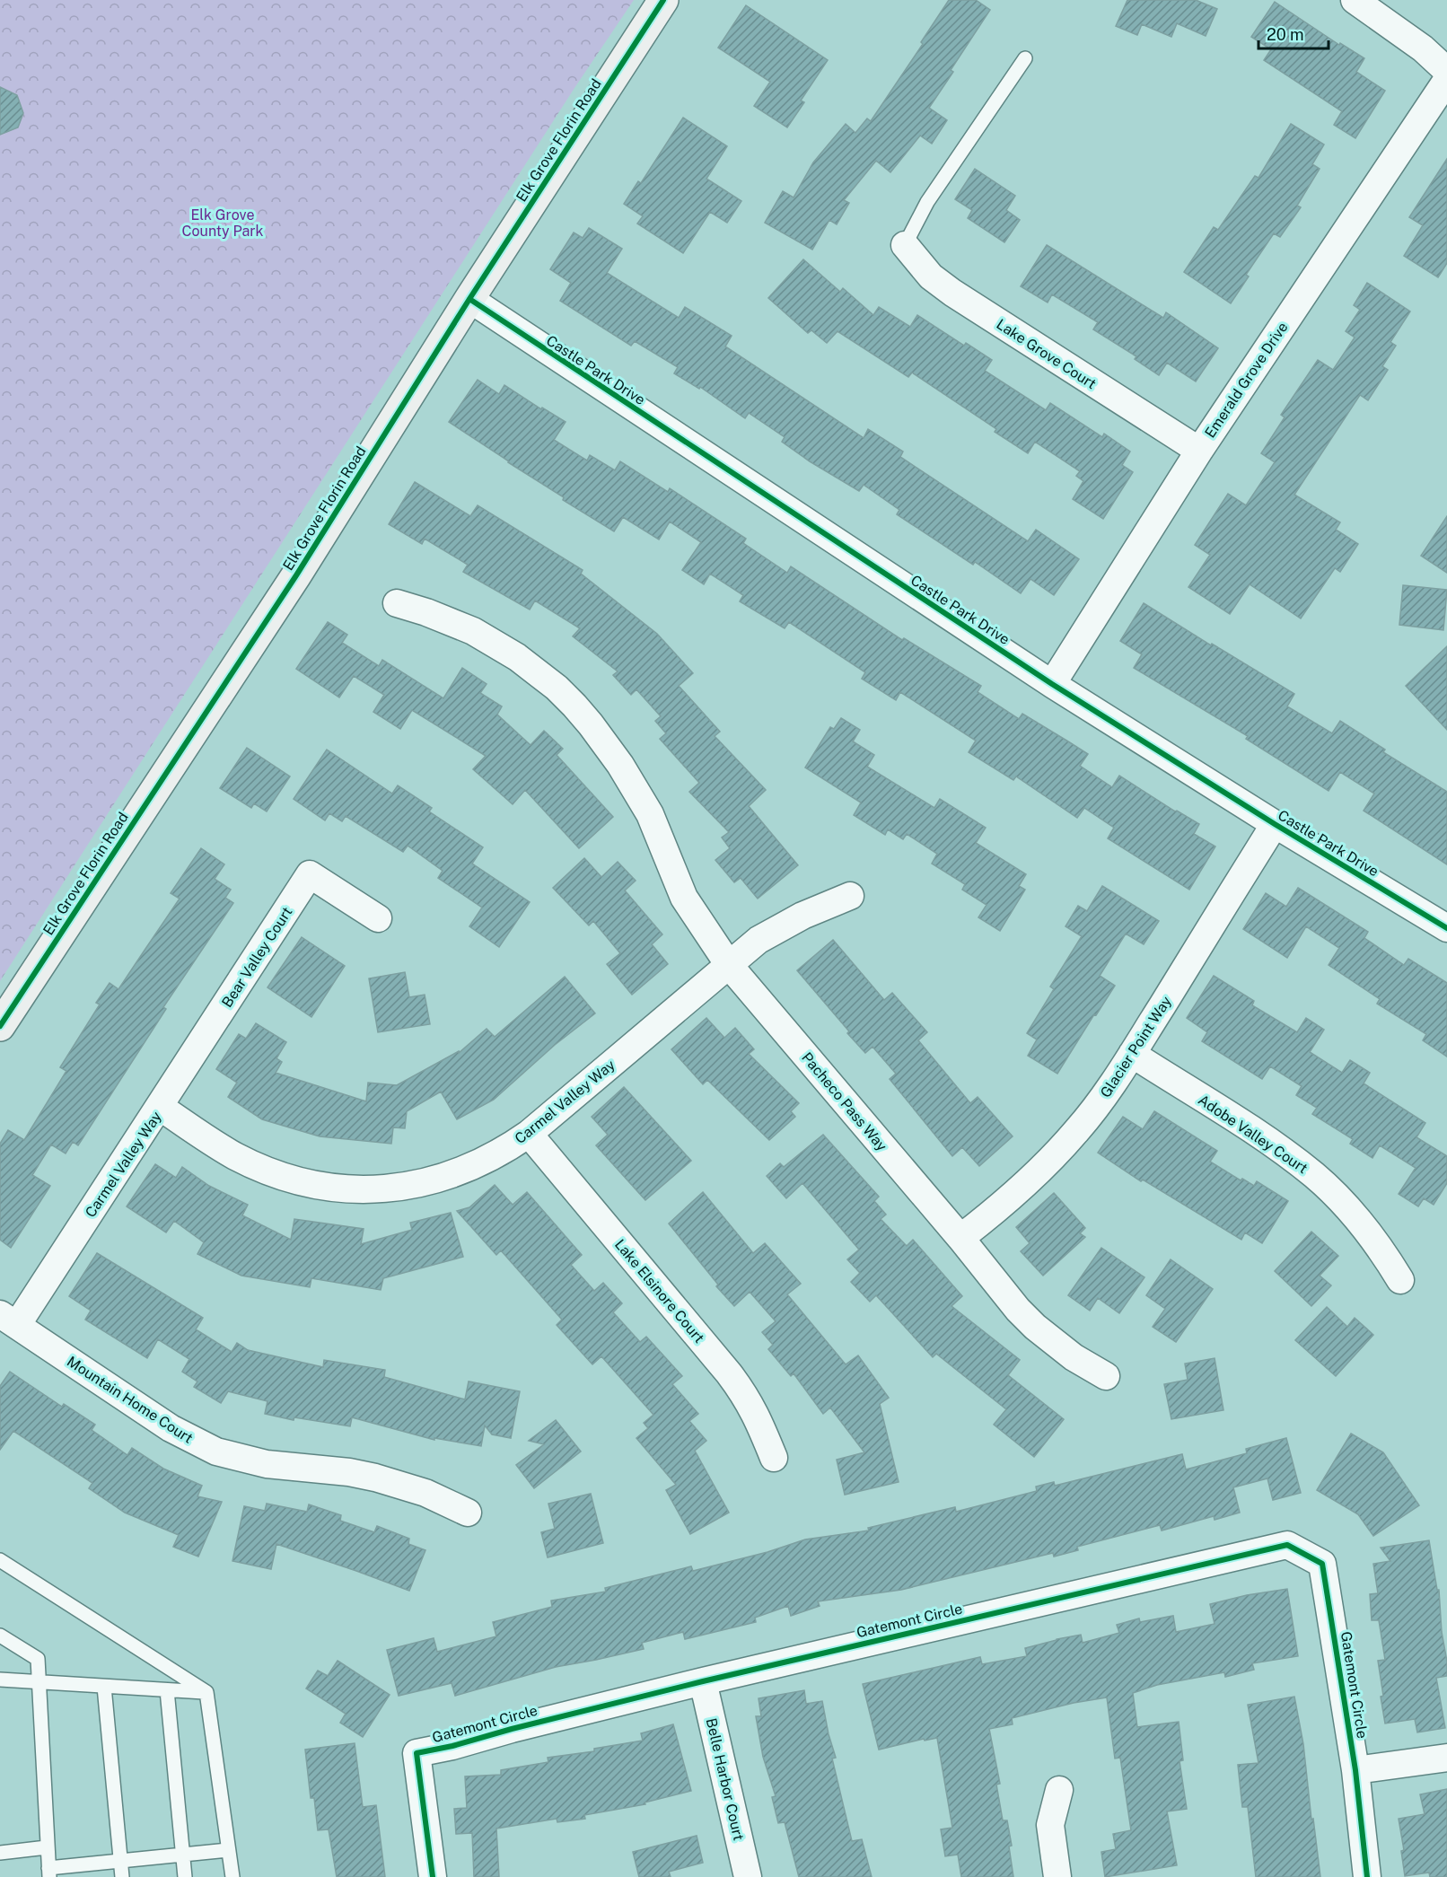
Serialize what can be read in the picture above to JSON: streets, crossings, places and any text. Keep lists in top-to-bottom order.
{
  "streets": {
    "main road": ["Elk Grove Florin Road"],
    "street": [
      "Lake Grove Court",
      "Castle Park Drive",
      "Emerald Grove Drive",
      "Bear Valley Court",
      "Glacier Point Way",
      "Carmel Valley Way",
      "Pacheco Pass Way",
      "Adobe Valley Court",
      "Lake Elsinore Court",
      "Mountain Home Court",
      "Gatemont Circle",
      "Belle Harbor Court"
    ]
  },
  "crossings": [
    ["Elk Grove Florin Road", "Castle Park Drive"],
    ["Lake Grove Court", "Emerald Grove Drive"],
    ["Castle Park Drive", "Emerald Grove Drive"],
    ["Castle Park Drive", "Glacier Point Way"],
    ["Bear Valley Court", "Carmel Valley Way"],
    ["Glacier Point Way", "Pacheco Pass Way"],
    ["Glacier Point Way", "Adobe Valley Court"],
    ["Carmel Valley Way", "Pacheco Pass Way"],
    ["Carmel Valley Way", "Lake Elsinore Court"],
    ["Carmel Valley Way", "Mountain Home Court"],
    ["Gatemont Circle", "Belle Harbor Court"]
  ],
  "parks": ["Elk Grove County Park"],
  "scale_bar": "20 m"
}
